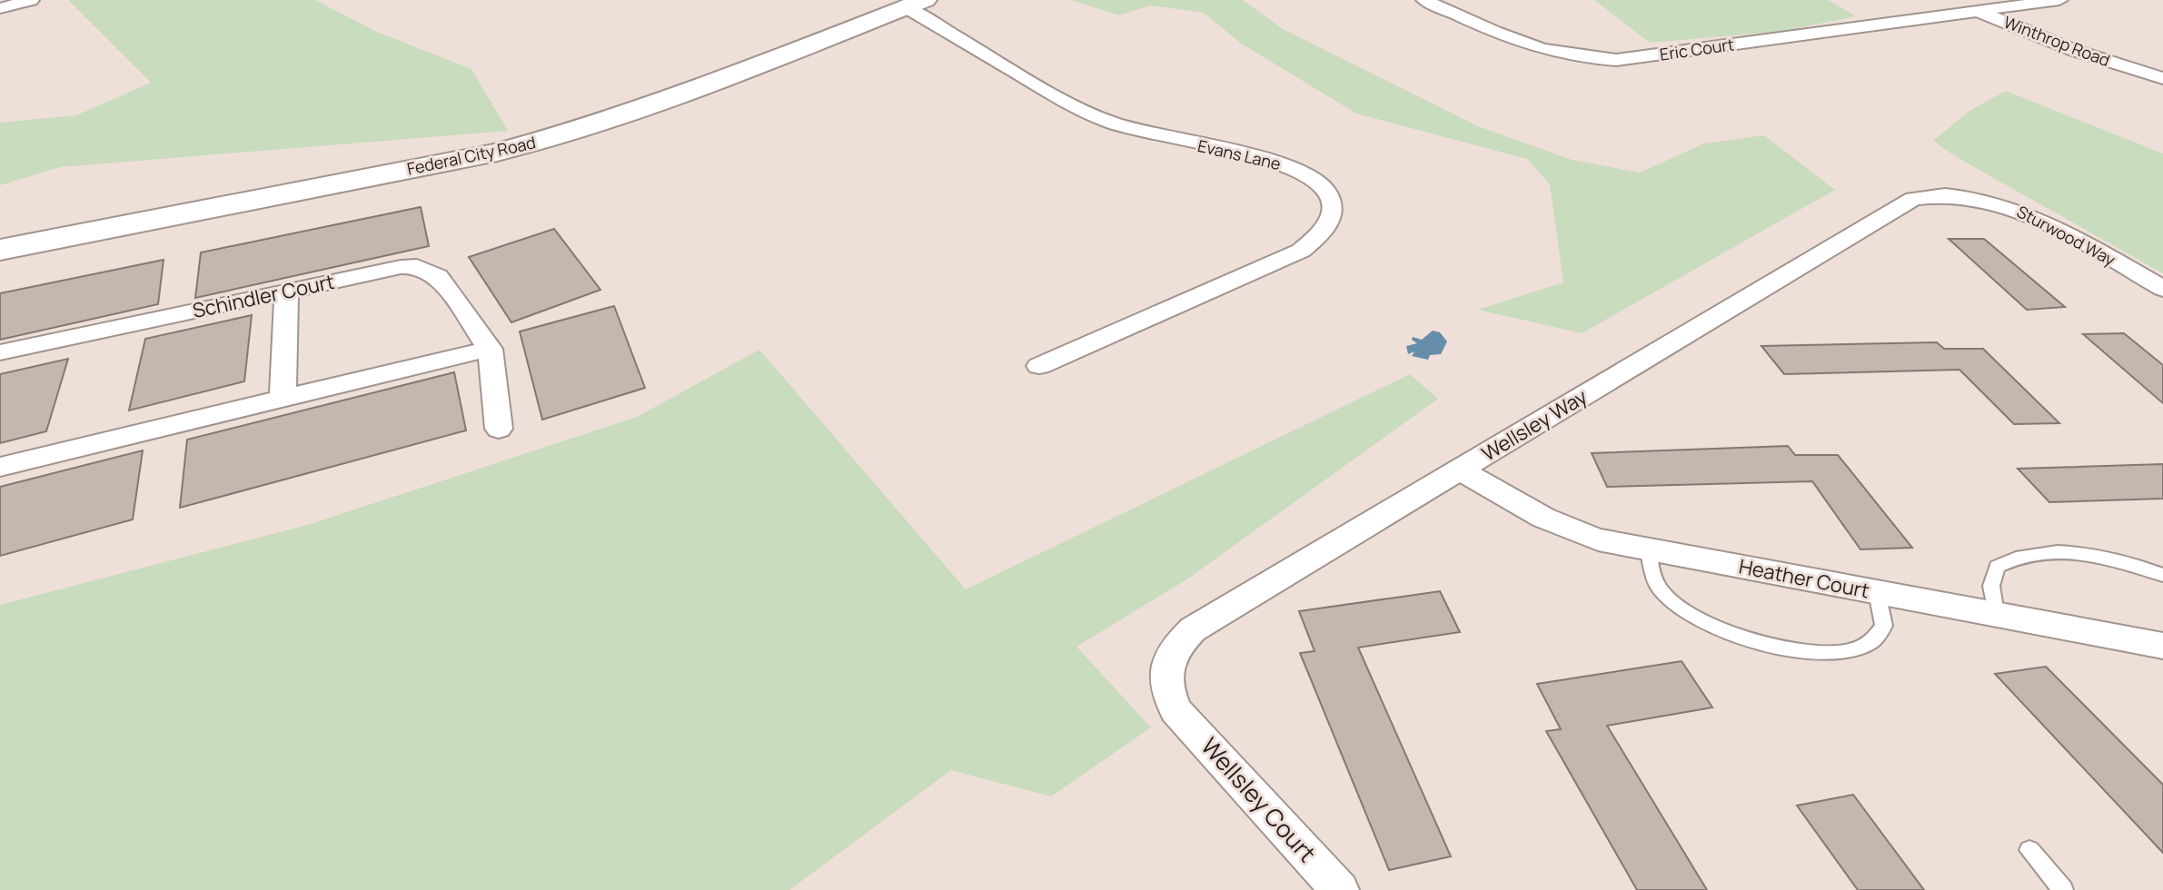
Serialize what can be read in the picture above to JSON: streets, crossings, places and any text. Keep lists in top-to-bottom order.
{
  "streets": {
    "street": [
      "Winthrop Road",
      "Eric Court",
      "Evans Lane",
      "Federal City Road",
      "Sturwood Way",
      "Schindler Court",
      "Wellsley Way",
      "Heather Court",
      "Wellsley Court"
    ]
  },
  "crossings": [
    ["Winthrop Road", "Eric Court"],
    ["Evans Lane", "Federal City Road"],
    ["Sturwood Way", "Wellsley Way"],
    ["Wellsley Way", "Heather Court"],
    ["Wellsley Way", "Wellsley Court"]
  ]
}
